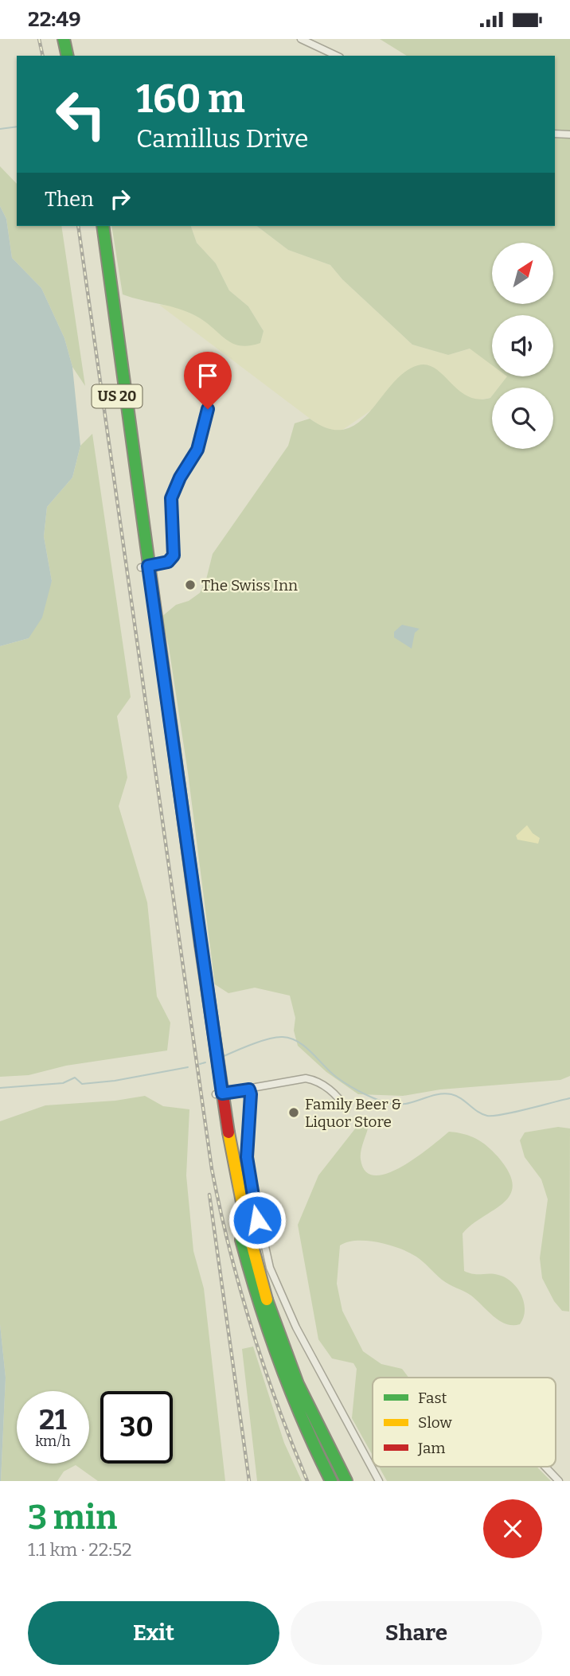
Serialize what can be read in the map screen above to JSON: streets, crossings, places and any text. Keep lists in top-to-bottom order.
{
  "streets": {
    "highway": ["US 20"]
  },
  "places": ["The Swiss Inn", "Family Beer & Liquor Store"],
  "legend": ["Fast", "Slow", "Jam"],
  "north": "top right",
  "page": {
    "status": "22:49",
    "turn": ["160 m", "Camillus Drive"],
    "then": "Then",
    "speed": "21 km/h",
    "limit": "30",
    "heading": ["3 min", "1.1 km · 22:52"],
    "buttons": ["Exit", "Share"]
  }
}
